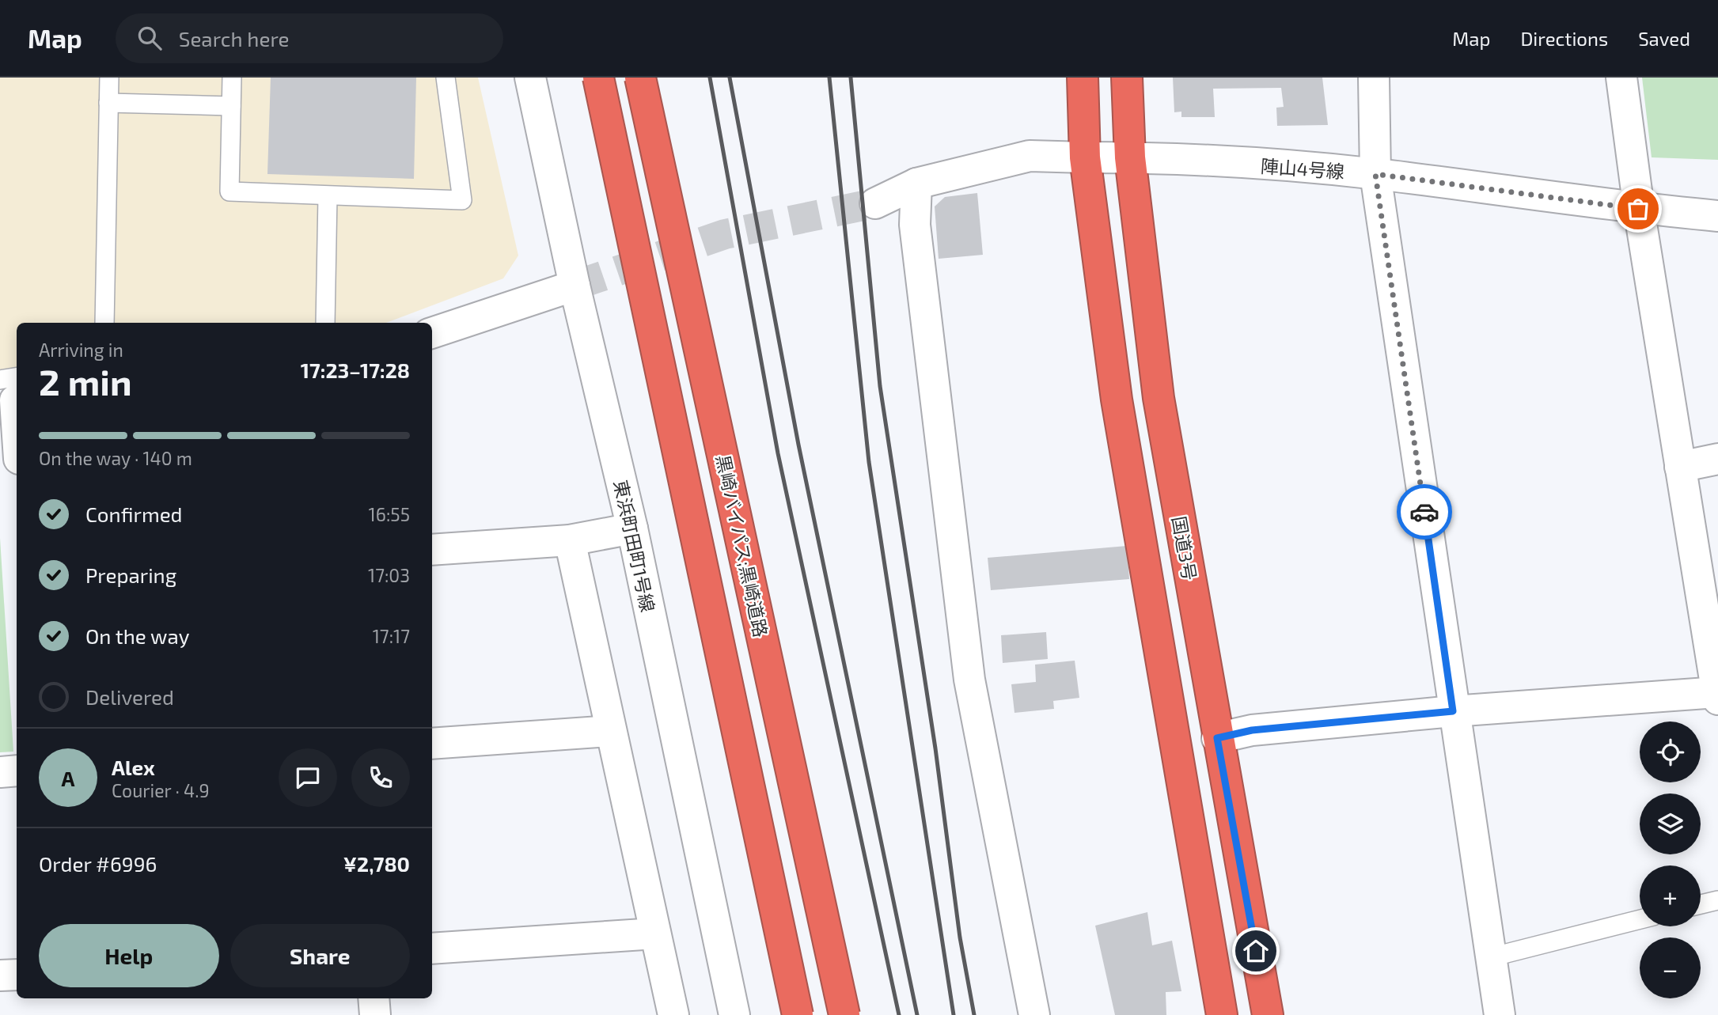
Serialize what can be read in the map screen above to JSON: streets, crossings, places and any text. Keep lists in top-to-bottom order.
{
  "streets": {
    "highway": ["黒崎バイパス;黒崎道路", "国道3号"],
    "street": ["陣山4号線", "東浜町田町1号線"]
  },
  "crossings": [
    ["陣山4号線", "国道3号"]
  ],
  "page": {
    "header": "Map",
    "search": "Search here",
    "nav": ["Map", "Directions", "Saved"],
    "heading": ["2 min", "Arriving in", "17:23–17:28"],
    "panel": [
      "Alex",
      "Courier · 4.9",
      "Order #6996",
      "¥2,780"
    ],
    "bar": "On the way · 140 m",
    "list": [
      ["Confirmed", "16:55"],
      ["Preparing", "17:03"],
      ["On the way", "17:17"],
      "Delivered"
    ],
    "map_buttons": ["+", "−"],
    "round": "A",
    "buttons": ["Help", "Share"]
  }
}
